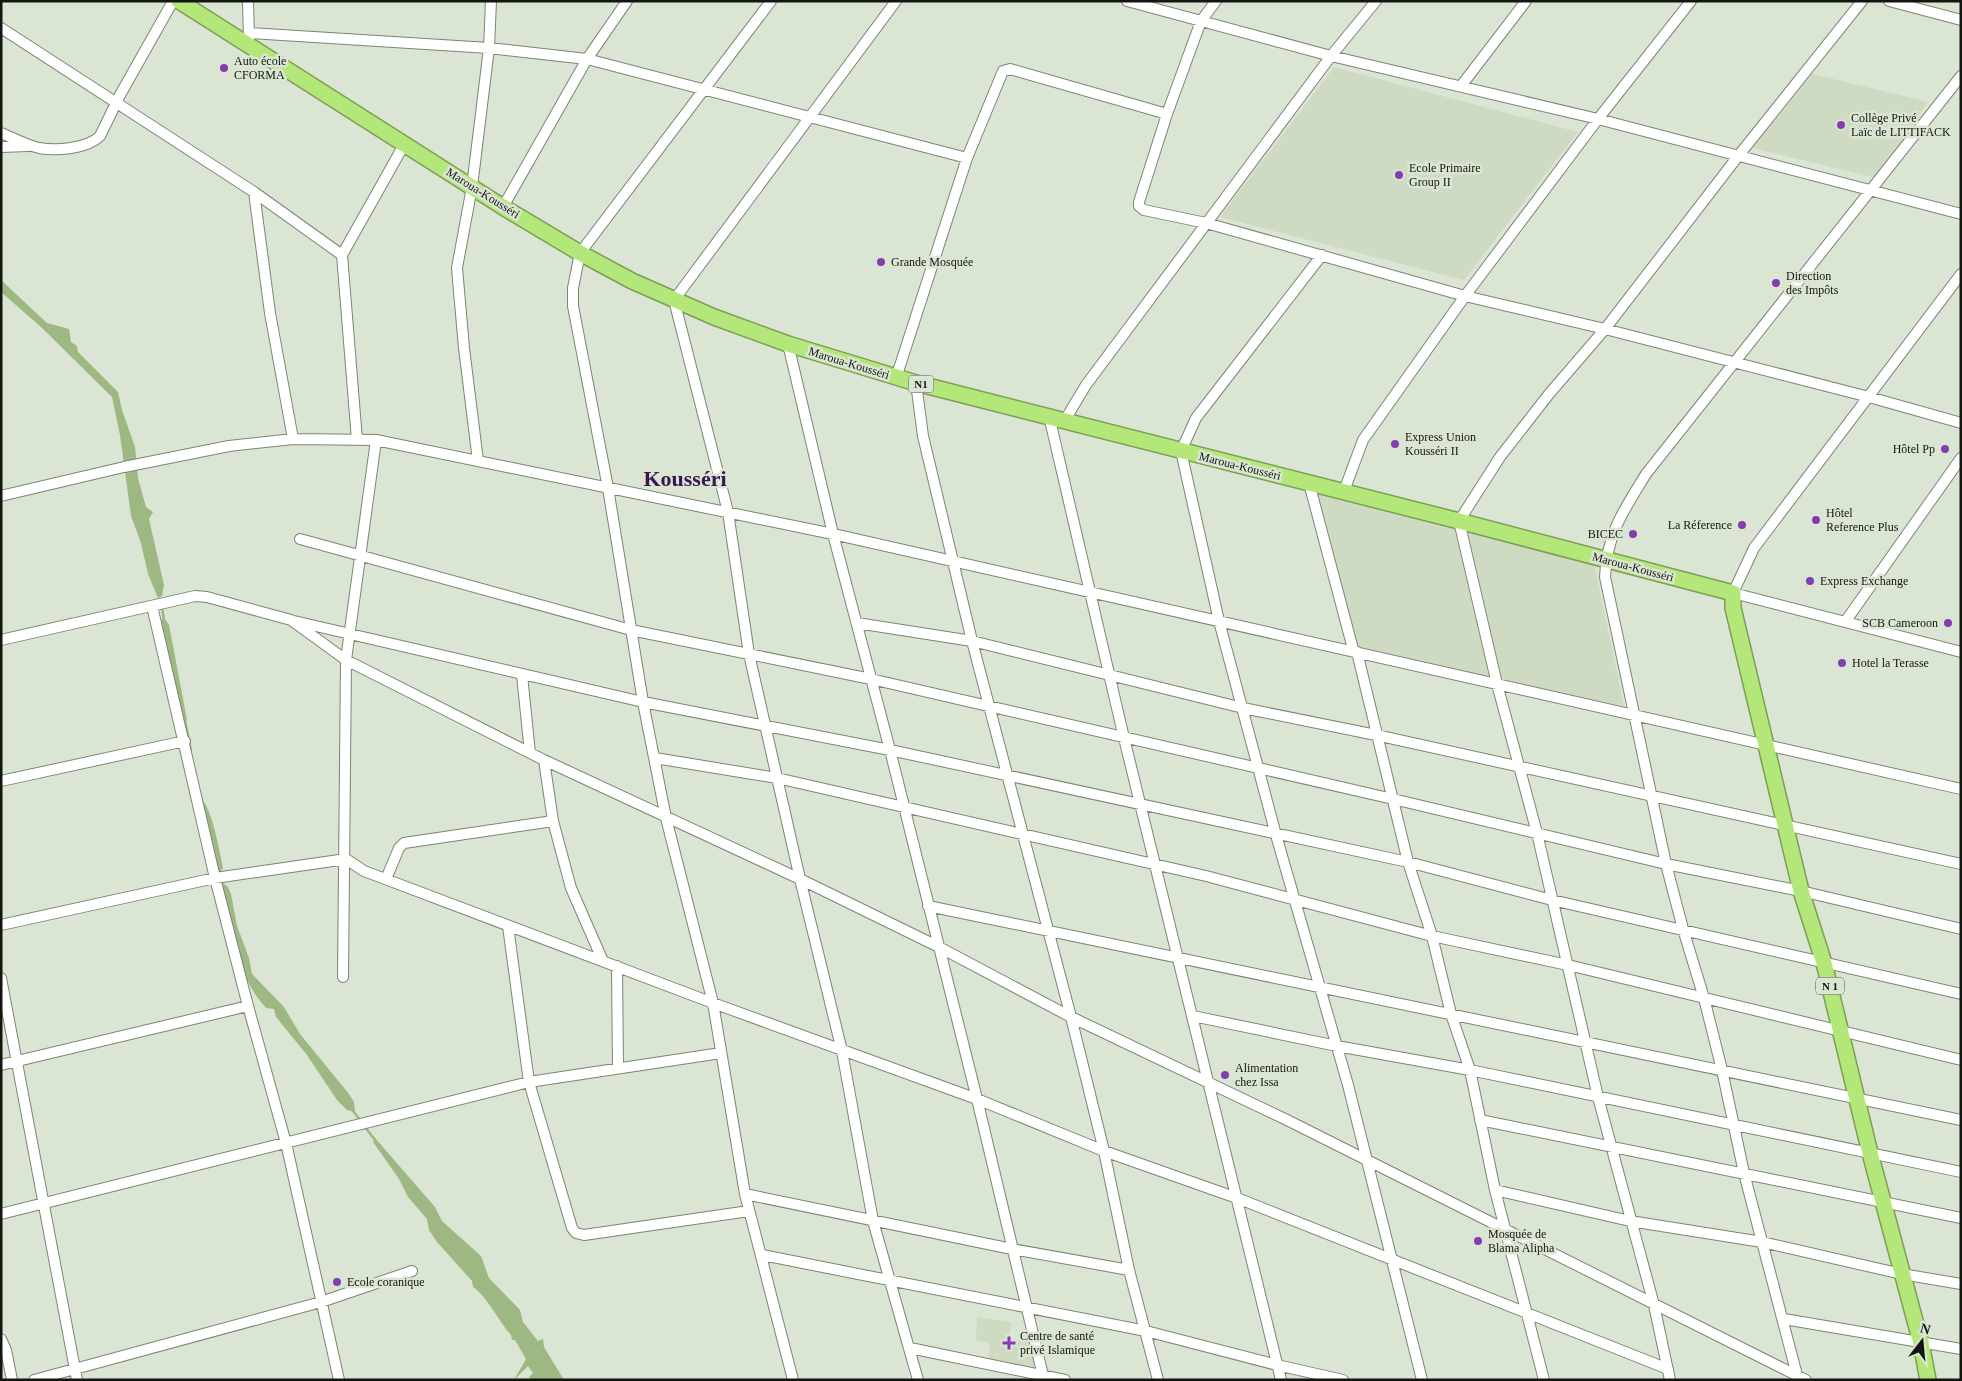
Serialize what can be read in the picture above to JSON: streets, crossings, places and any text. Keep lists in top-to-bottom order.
{
  "streets": {
    "highway": ["Maroua-Kousséri", "N1", "N 1"]
  },
  "crossings": [
    ["Maroua-Kousséri", "N 1"]
  ],
  "districts": ["Kousséri"],
  "places": {
    "other": [
      "Auto école CFORMA",
      "Collège Privé Laïc de LITTIFACK",
      "Ecole Primaire Group II",
      "Grande Mosquée",
      "Direction des Impôts",
      "Express Union Kousséri II",
      "Hôtel Pp",
      "Hôtel Reference Plus",
      "La Réference",
      "BICEC",
      "Express Exchange",
      "SCB Cameroon",
      "Hotel la Terasse",
      "Alimentation chez Issa",
      "Mosquée de Blama Alipha",
      "Ecole coranique"
    ],
    "health": ["Centre de santé privé Islamique"]
  },
  "north": "top"
}
